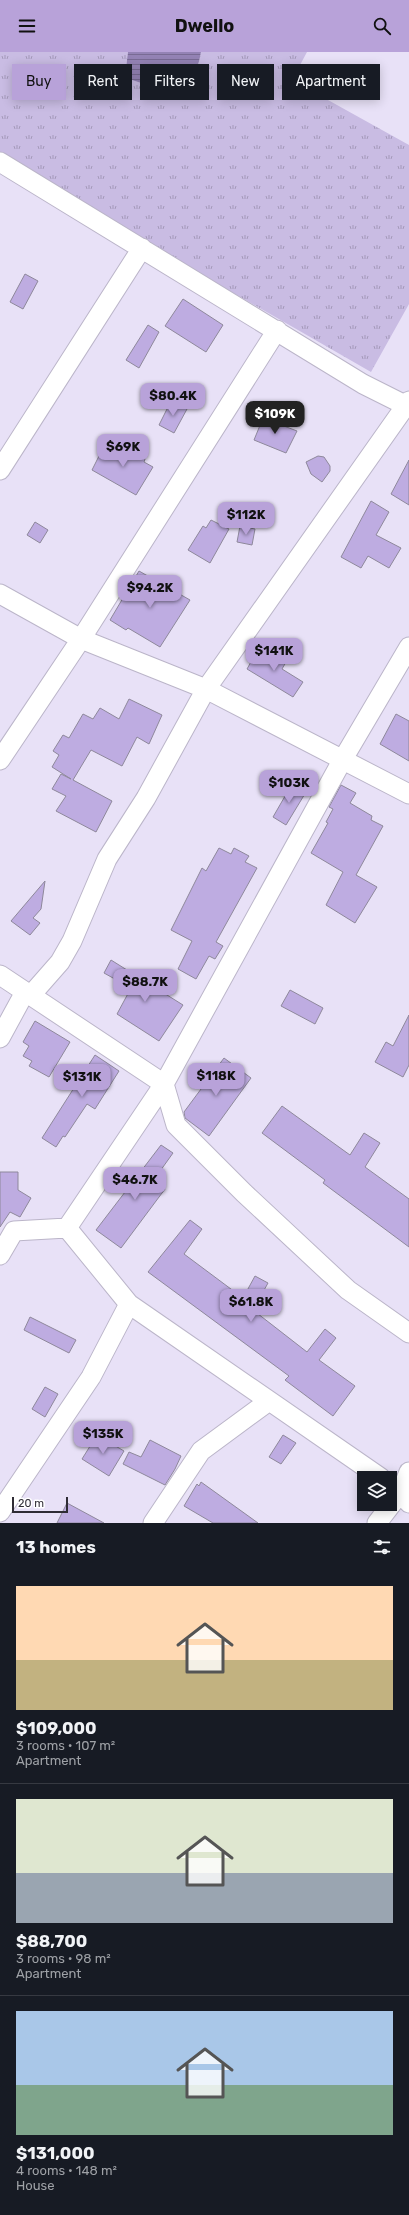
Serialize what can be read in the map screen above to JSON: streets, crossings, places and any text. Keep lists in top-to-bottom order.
{
  "scale_bar": "20 m",
  "page": {
    "header": "Dwello",
    "chip": [
      "Buy",
      "Rent",
      "Filters",
      "New",
      "Apartment"
    ],
    "price": [
      "$80.4K",
      "$109K",
      "$69K",
      "$112K",
      "$94.2K",
      "$141K",
      "$103K",
      "$88.7K",
      "$118K",
      "$131K",
      "$46.7K",
      "$61.8K",
      "$135K"
    ],
    "scale": "20 m",
    "heading": "13 homes",
    "list": [
      {
        "name": "$109,000",
        "note": "3 rooms · 107 m² · Apartment"
      },
      {
        "name": "$88,700",
        "note": "3 rooms · 98 m² · Apartment"
      },
      {
        "name": "$131,000",
        "note": "4 rooms · 148 m² · House"
      }
    ]
  }
}
